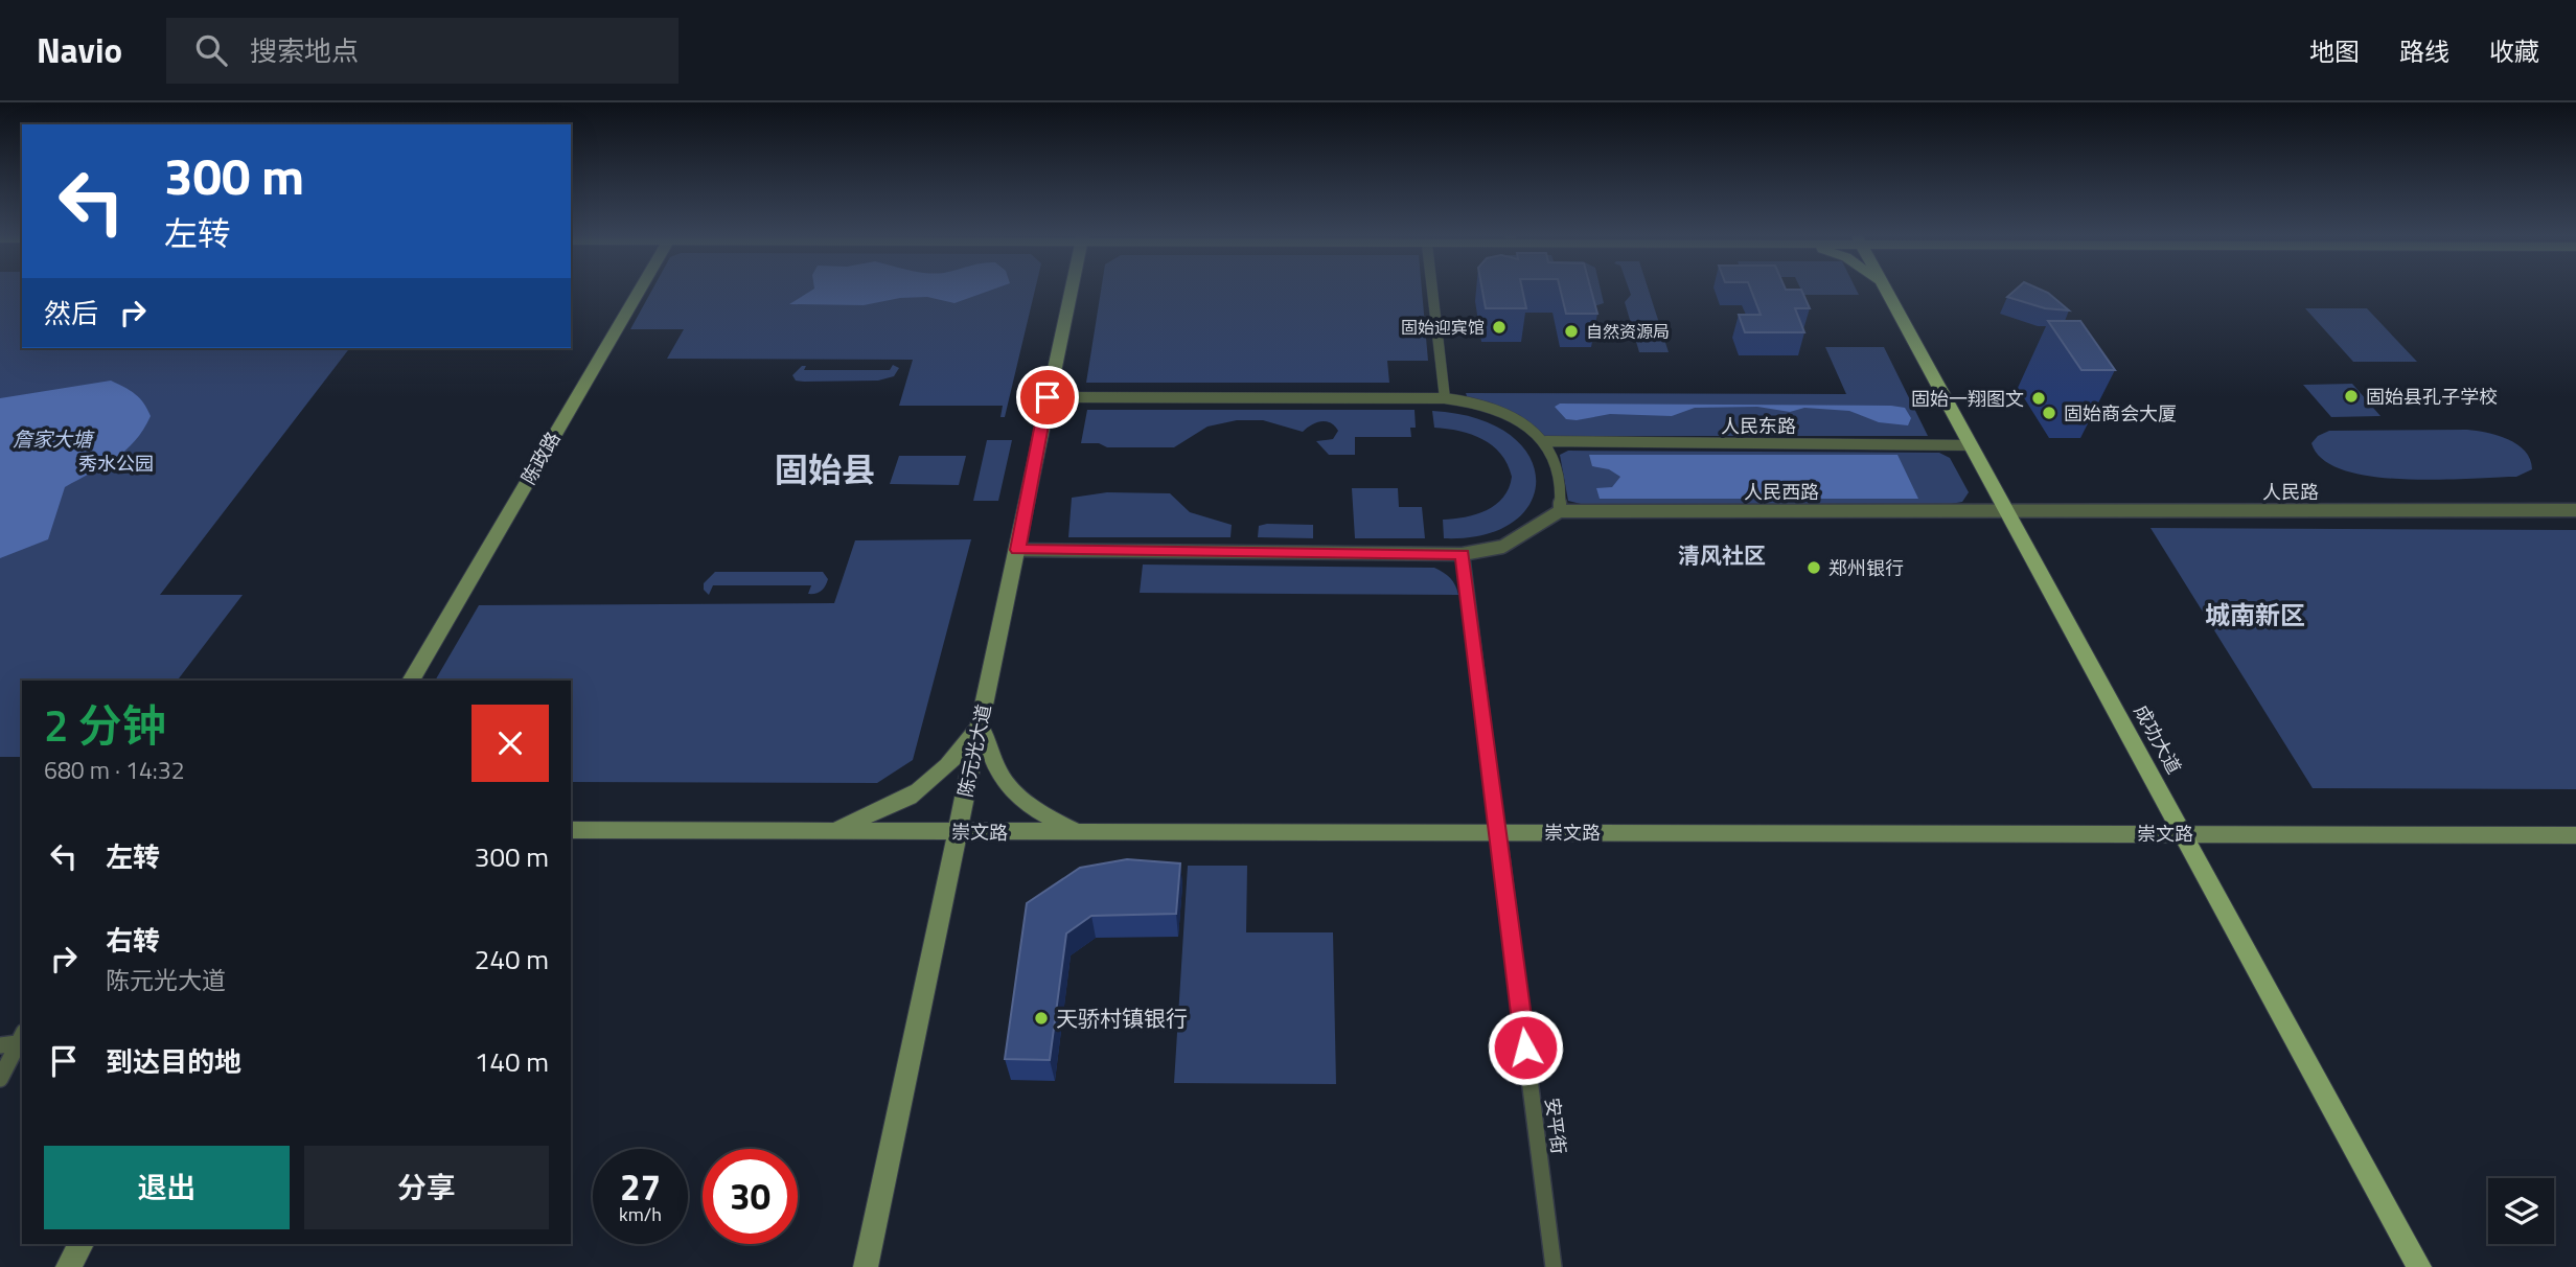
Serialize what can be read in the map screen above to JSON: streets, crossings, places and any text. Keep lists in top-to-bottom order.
{
  "streets": {
    "main road": [
      "陈政路",
      "成功大道",
      "陈元光大道",
      "崇文路"
    ],
    "street": [
      "人民东路",
      "人民西路",
      "人民路",
      "安平街"
    ]
  },
  "crossings": [
    ["人民东路", "成功大道"],
    ["人民西路", "人民路"],
    ["人民西路", "成功大道"],
    ["人民路", "成功大道"],
    ["成功大道", "崇文路"],
    ["陈元光大道", "崇文路"],
    ["崇文路", "安平街"]
  ],
  "districts": ["固始县", "清风社区", "城南新区"],
  "water": ["詹家大塘"],
  "parks": ["秀水公园"],
  "places": [
    "固始迎宾馆",
    "自然资源局",
    "固始县孔子学校",
    "固始一翔图文",
    "固始商会大厦",
    "郑州银行",
    "天骄村镇银行"
  ],
  "page": {
    "header": "Navio",
    "search": "搜索地点",
    "nav": ["地图", "路线", "收藏"],
    "turn": ["300 m", "左转"],
    "then": "然后",
    "heading": ["2 分钟", "680 m · 14:32"],
    "list": [
      {
        "name": "左转",
        "value": "300 m"
      },
      {
        "name": "右转",
        "note": "陈元光大道",
        "value": "240 m"
      },
      {
        "name": "到达目的地",
        "value": "140 m"
      }
    ],
    "buttons": ["退出", "分享"],
    "speed": "27 km/h",
    "limit": "30"
  }
}
